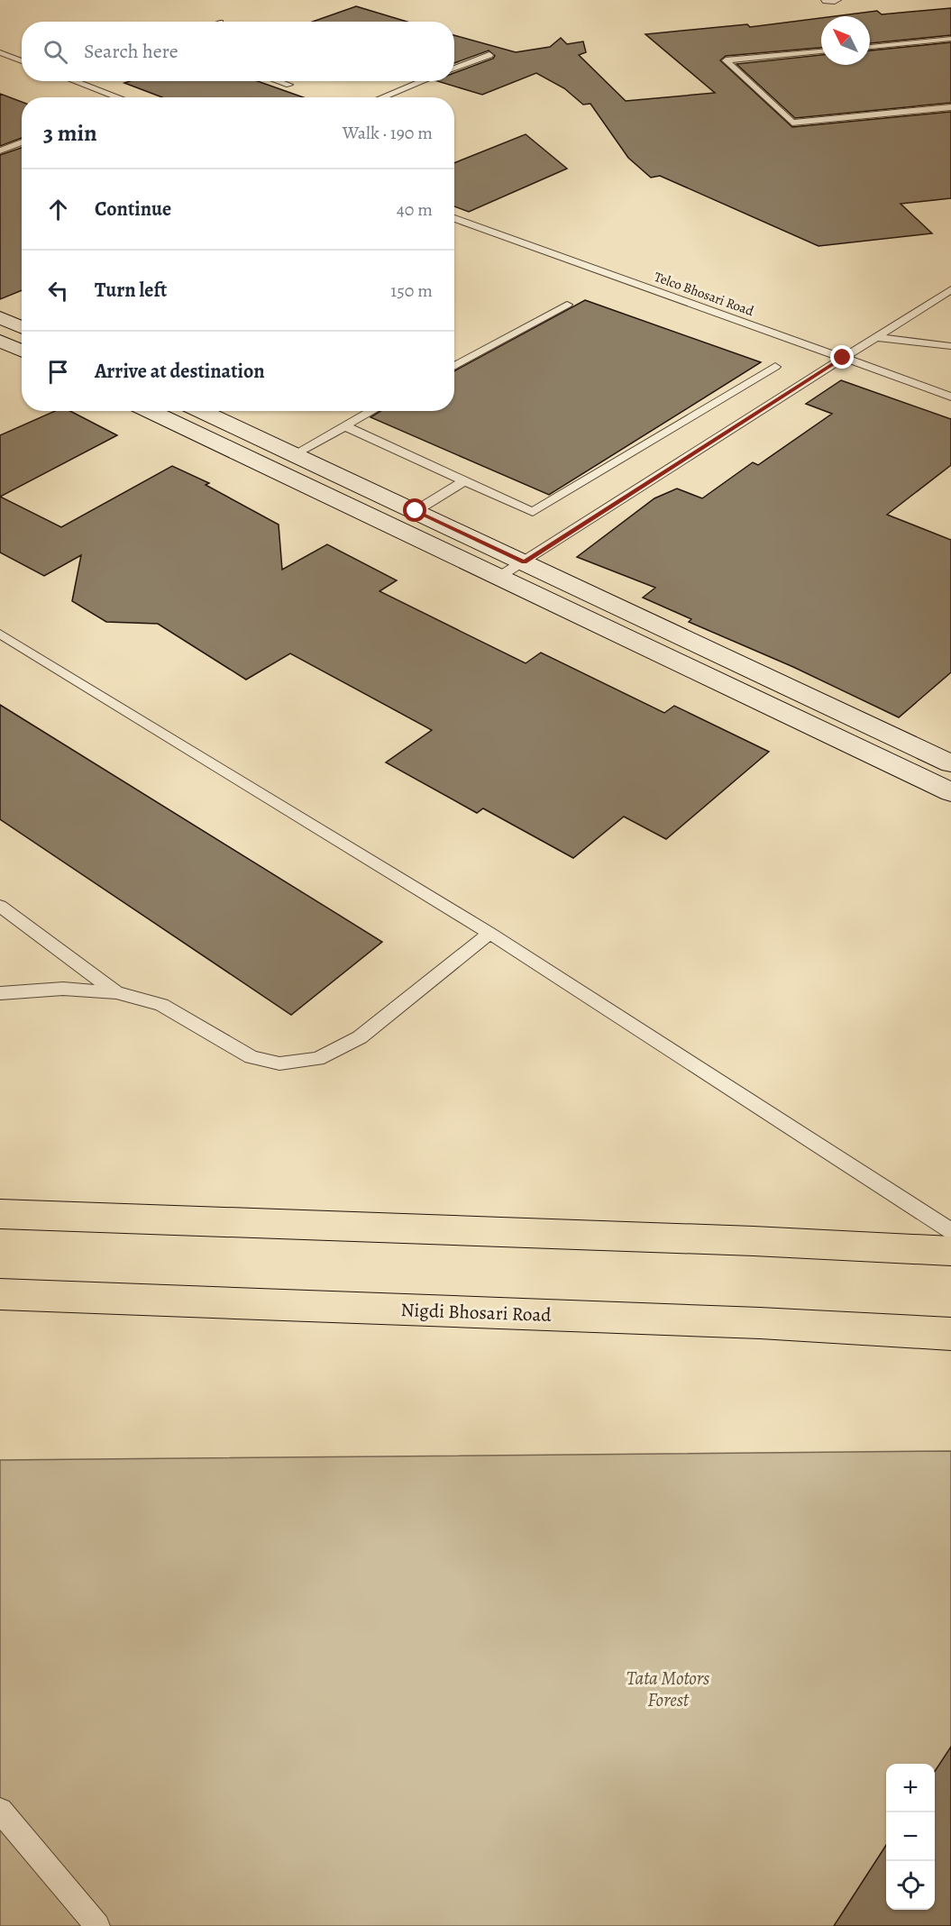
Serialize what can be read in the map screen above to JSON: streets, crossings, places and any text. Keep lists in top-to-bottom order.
{
  "streets": {
    "main road": ["Nigdi Bhosari Road"],
    "lane": ["Telco Bhosari Road"]
  },
  "parks": ["Tata Motors Forest"],
  "north": "top left",
  "page": {
    "search": "Search here",
    "heading": ["3 min", "Walk · 190 m"],
    "list": [
      ["Continue", "40 m"],
      ["Turn left", "150 m"],
      "Arrive at destination"
    ],
    "map_buttons": ["+", "−"]
  }
}
